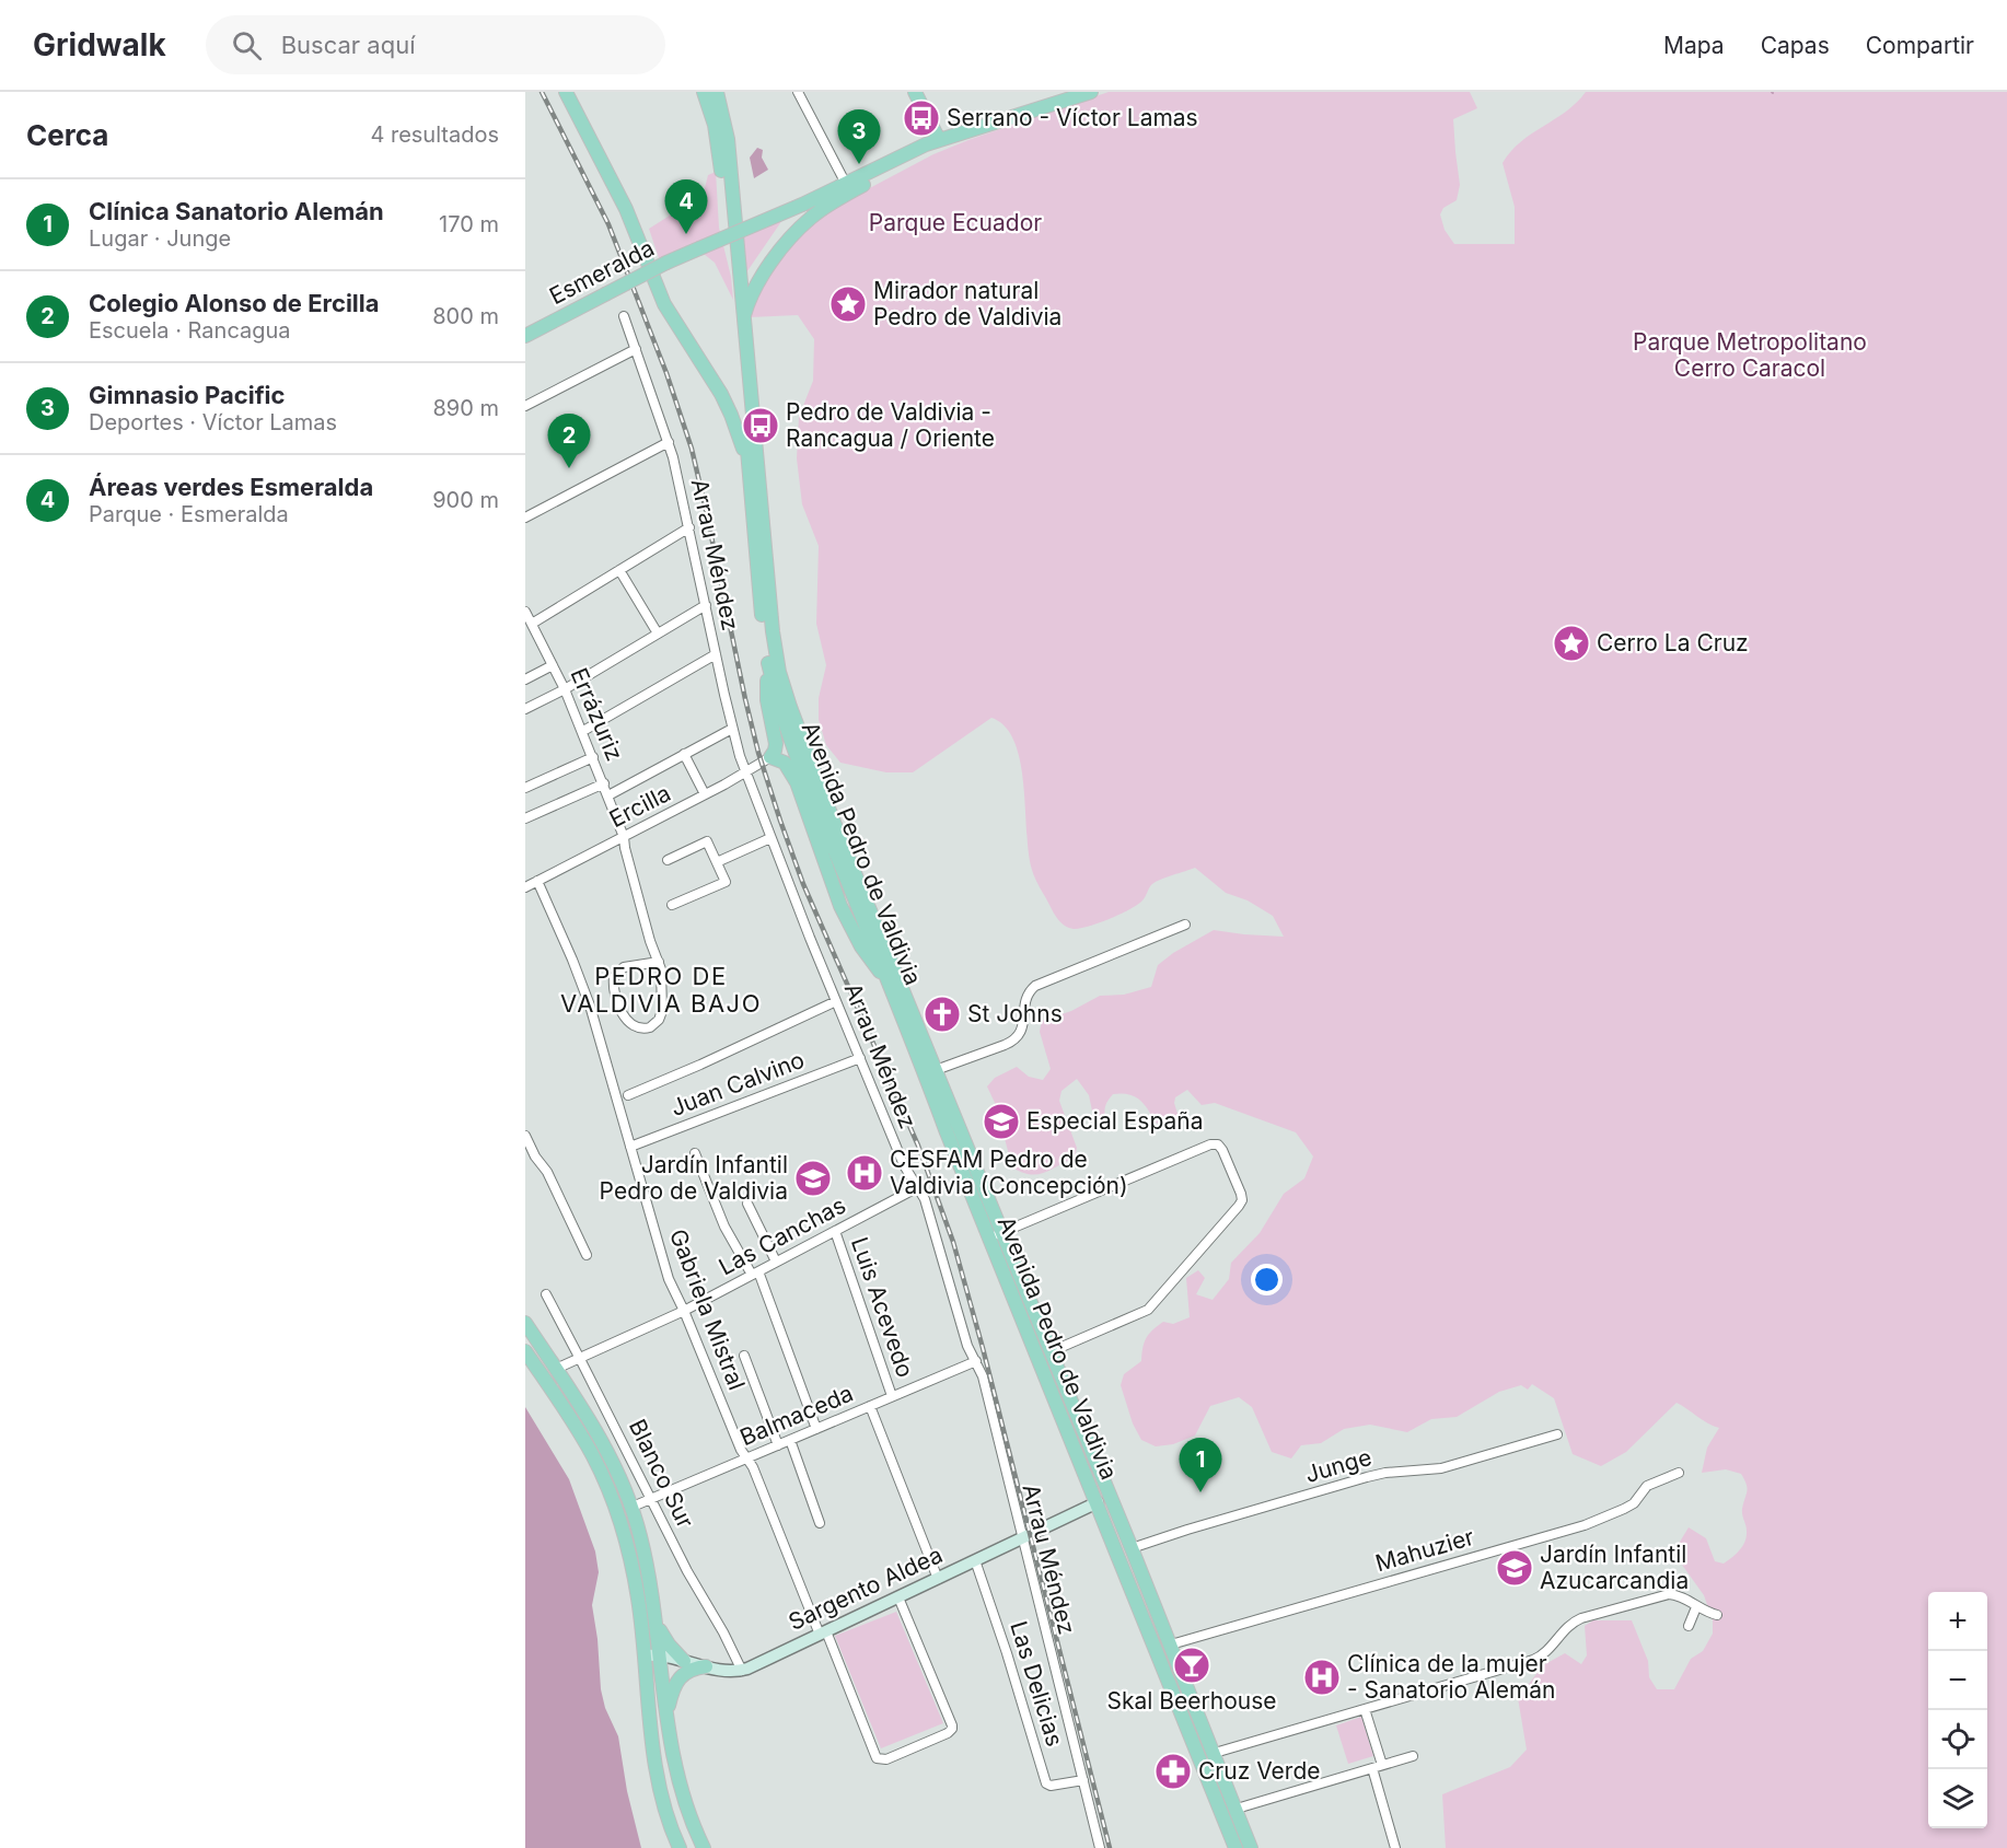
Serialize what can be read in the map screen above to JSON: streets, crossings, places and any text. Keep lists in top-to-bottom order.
{
  "streets": {
    "main road": ["Esmeralda", "Avenida Pedro de Valdivia"],
    "street": [
      "Arrau Méndez",
      "Errázuriz",
      "Ercilla",
      "Juan Calvino",
      "Las Canchas",
      "Luis Acevedo",
      "Gabriela Mistral",
      "Balmaceda",
      "Junge",
      "Blanco Sur",
      "Mahuzier",
      "Sargento Aldea",
      "Las Delicias"
    ]
  },
  "crossings": [
    ["Arrau Méndez", "Ercilla"],
    ["Arrau Méndez", "Juan Calvino"],
    ["Arrau Méndez", "Las Canchas"],
    ["Arrau Méndez", "Balmaceda"],
    ["Arrau Méndez", "Sargento Aldea"],
    ["Arrau Méndez", "Las Delicias"],
    ["Errázuriz", "Ercilla"],
    ["Ercilla", "Gabriela Mistral"],
    ["Avenida Pedro de Valdivia", "Junge"],
    ["Avenida Pedro de Valdivia", "Mahuzier"],
    ["Avenida Pedro de Valdivia", "Sargento Aldea"],
    ["Juan Calvino", "Gabriela Mistral"],
    ["Las Canchas", "Luis Acevedo"],
    ["Las Canchas", "Gabriela Mistral"],
    ["Las Canchas", "Blanco Sur"],
    ["Luis Acevedo", "Balmaceda"],
    ["Luis Acevedo", "Sargento Aldea"],
    ["Gabriela Mistral", "Balmaceda"],
    ["Gabriela Mistral", "Sargento Aldea"],
    ["Balmaceda", "Blanco Sur"],
    ["Blanco Sur", "Sargento Aldea"],
    ["Sargento Aldea", "Las Delicias"]
  ],
  "districts": ["PEDRO DE VALDIVIA BAJO"],
  "parks": ["Parque Ecuador", "Parque Metropolitano Cerro Caracol"],
  "places": {
    "bus stop": ["Serrano - Víctor Lamas", "Pedro de Valdivia - Rancagua / Oriente"],
    "place": ["Mirador natural Pedro de Valdivia", "Cerro La Cruz"],
    "church": ["St Johns"],
    "school or university": ["Especial España", "Jardín Infantil Pedro de Valdivia", "Jardín Infantil Azucarcandia"],
    "hospital": ["CESFAM Pedro de Valdivia (Concepción)", "Clínica de la mujer - Sanatorio Alemán"],
    "bar": ["Skal Beerhouse"],
    "pharmacy": ["Cruz Verde"]
  },
  "page": {
    "header": "Gridwalk",
    "search": "Buscar aquí",
    "nav": ["Mapa", "Capas", "Compartir"],
    "heading": ["Cerca", "4 resultados"],
    "pins": [
      "3",
      "4",
      "2",
      "1"
    ],
    "list": [
      {
        "mark": "1",
        "name": "Clínica Sanatorio Alemán",
        "note": "Lugar · Junge",
        "value": "170 m"
      },
      {
        "mark": "2",
        "name": "Colegio Alonso de Ercilla",
        "note": "Escuela · Rancagua",
        "value": "800 m"
      },
      {
        "mark": "3",
        "name": "Gimnasio Pacific",
        "note": "Deportes · Víctor Lamas",
        "value": "890 m"
      },
      {
        "mark": "4",
        "name": "Áreas verdes Esmeralda",
        "note": "Parque · Esmeralda",
        "value": "900 m"
      }
    ],
    "map_buttons": ["+", "−"]
  }
}
